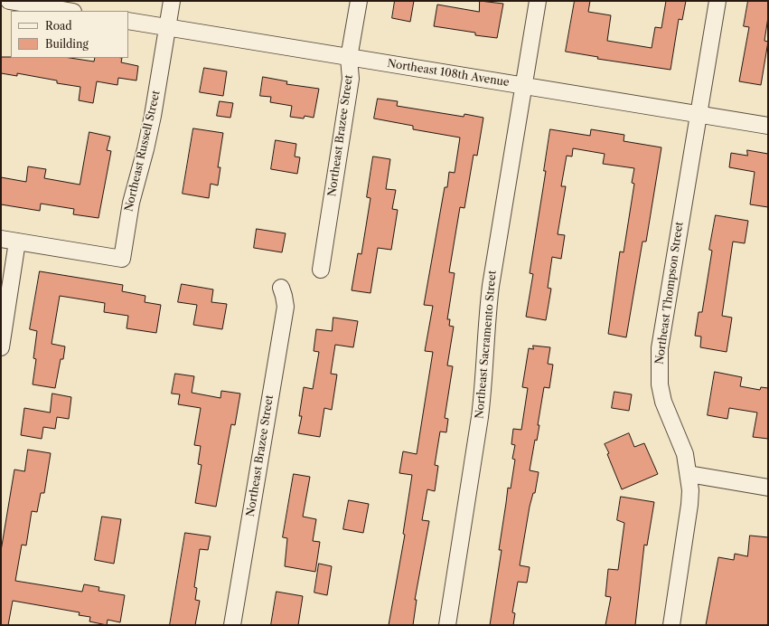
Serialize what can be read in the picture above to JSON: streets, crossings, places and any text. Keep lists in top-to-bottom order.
{
  "streets": {
    "street": [
      "Northeast 108th Avenue",
      "Northeast Brazee Street",
      "Northeast Russell Street",
      "Northeast Thompson Street",
      "Northeast Sacramento Street"
    ]
  },
  "crossings": [
    ["Northeast 108th Avenue", "Northeast Brazee Street"],
    ["Northeast 108th Avenue", "Northeast Russell Street"],
    ["Northeast 108th Avenue", "Northeast Thompson Street"],
    ["Northeast 108th Avenue", "Northeast Sacramento Street"]
  ],
  "legend": ["Road", "Building"]
}
